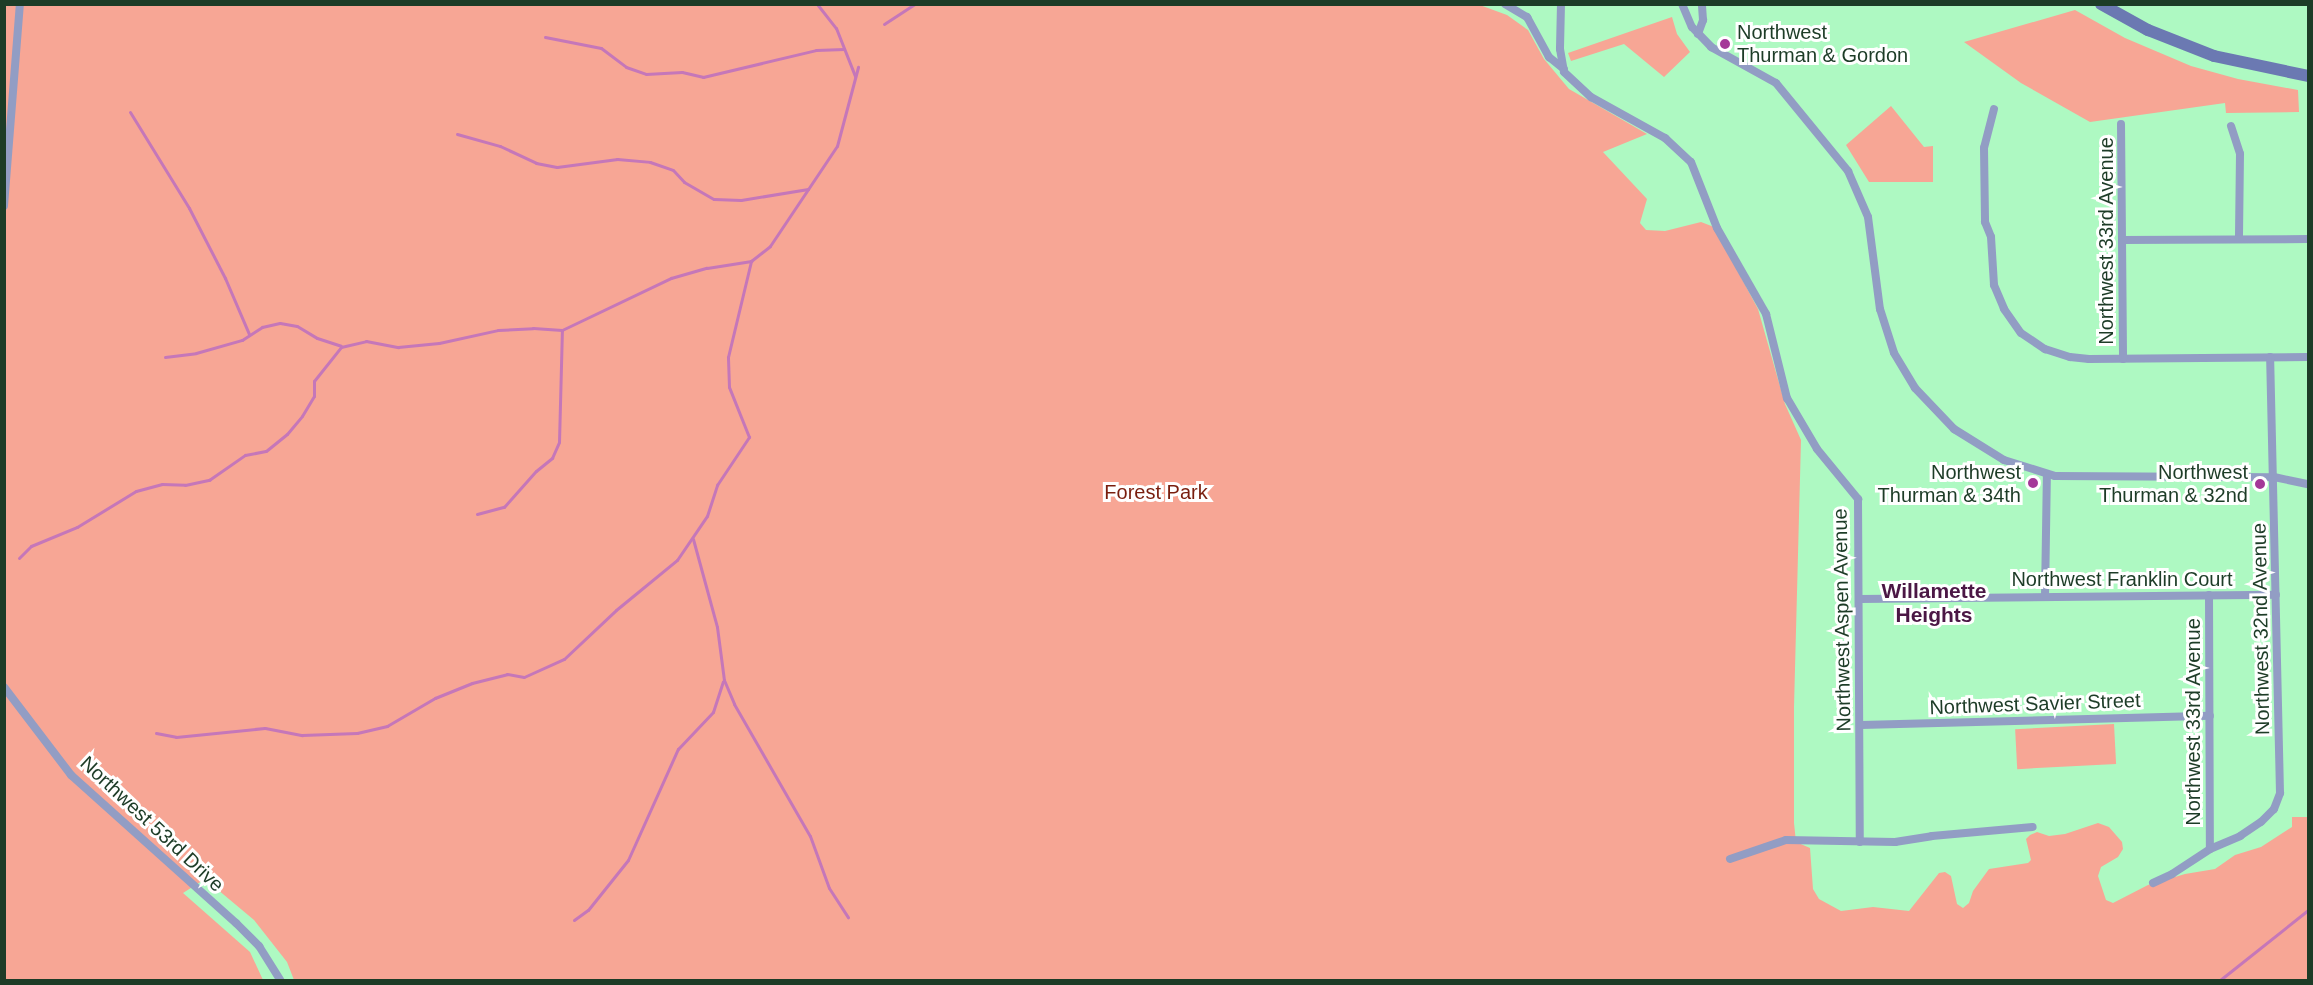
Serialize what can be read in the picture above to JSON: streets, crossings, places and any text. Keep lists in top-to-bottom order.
{
  "streets": {
    "street": [
      "Northwest 33rd Avenue",
      "Northwest Franklin Court",
      "Northwest Aspen Avenue",
      "Northwest 32nd Avenue",
      "Northwest Savier Street",
      "Northwest 53rd Drive"
    ]
  },
  "crossings": [
    ["Northwest 33rd Avenue", "Northwest Franklin Court"],
    ["Northwest 33rd Avenue", "Northwest 32nd Avenue"],
    ["Northwest 33rd Avenue", "Northwest Savier Street"],
    ["Northwest Franklin Court", "Northwest Aspen Avenue"],
    ["Northwest Franklin Court", "Northwest 32nd Avenue"],
    ["Northwest Aspen Avenue", "Northwest Savier Street"]
  ],
  "districts": ["Willamette Heights"],
  "parks": ["Forest Park"],
  "places": ["Northwest Thurman & Gordon", "Northwest Thurman & 34th", "Northwest Thurman & 32nd"]
}
